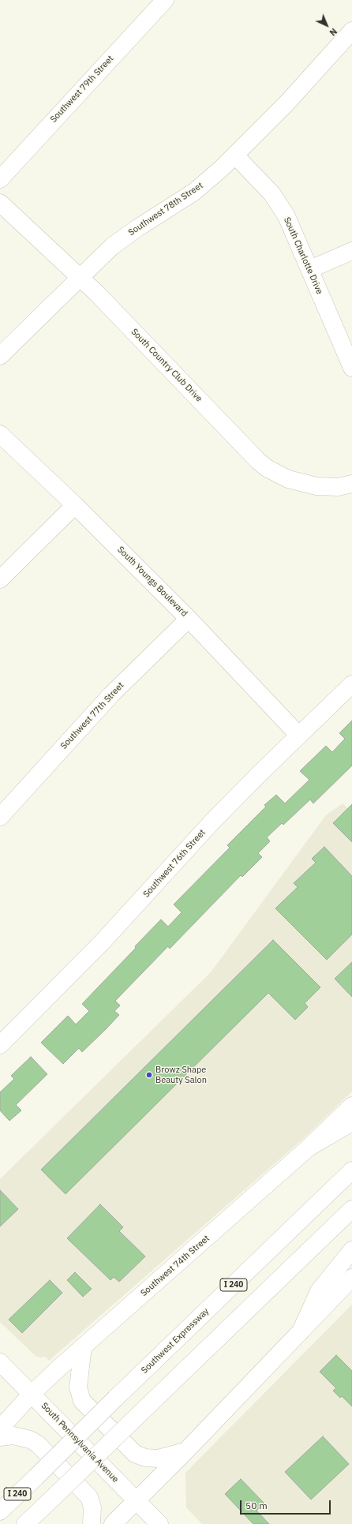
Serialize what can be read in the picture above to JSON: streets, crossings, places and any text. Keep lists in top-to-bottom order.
{
  "streets": {
    "main road": [
      "Southwest 79th Street",
      "Southwest 78th Street",
      "South Charlotte Drive",
      "South Country Club Drive",
      "South Youngs Boulevard",
      "Southwest 77th Street",
      "Southwest 76th Street",
      "Southwest 74th Street",
      "I 240",
      "Southwest Expressway",
      "South Pennsylvania Avenue"
    ]
  },
  "crossings": [
    ["Southwest 78th Street", "South Charlotte Drive"],
    ["Southwest 78th Street", "South Country Club Drive"],
    ["South Youngs Boulevard", "Southwest 77th Street"],
    ["South Youngs Boulevard", "Southwest 76th Street"],
    ["Southwest 74th Street", "South Pennsylvania Avenue"]
  ],
  "places": ["Browz Shape Beauty Salon"],
  "scale_bar": "50 m",
  "north": "bottom right"
}
